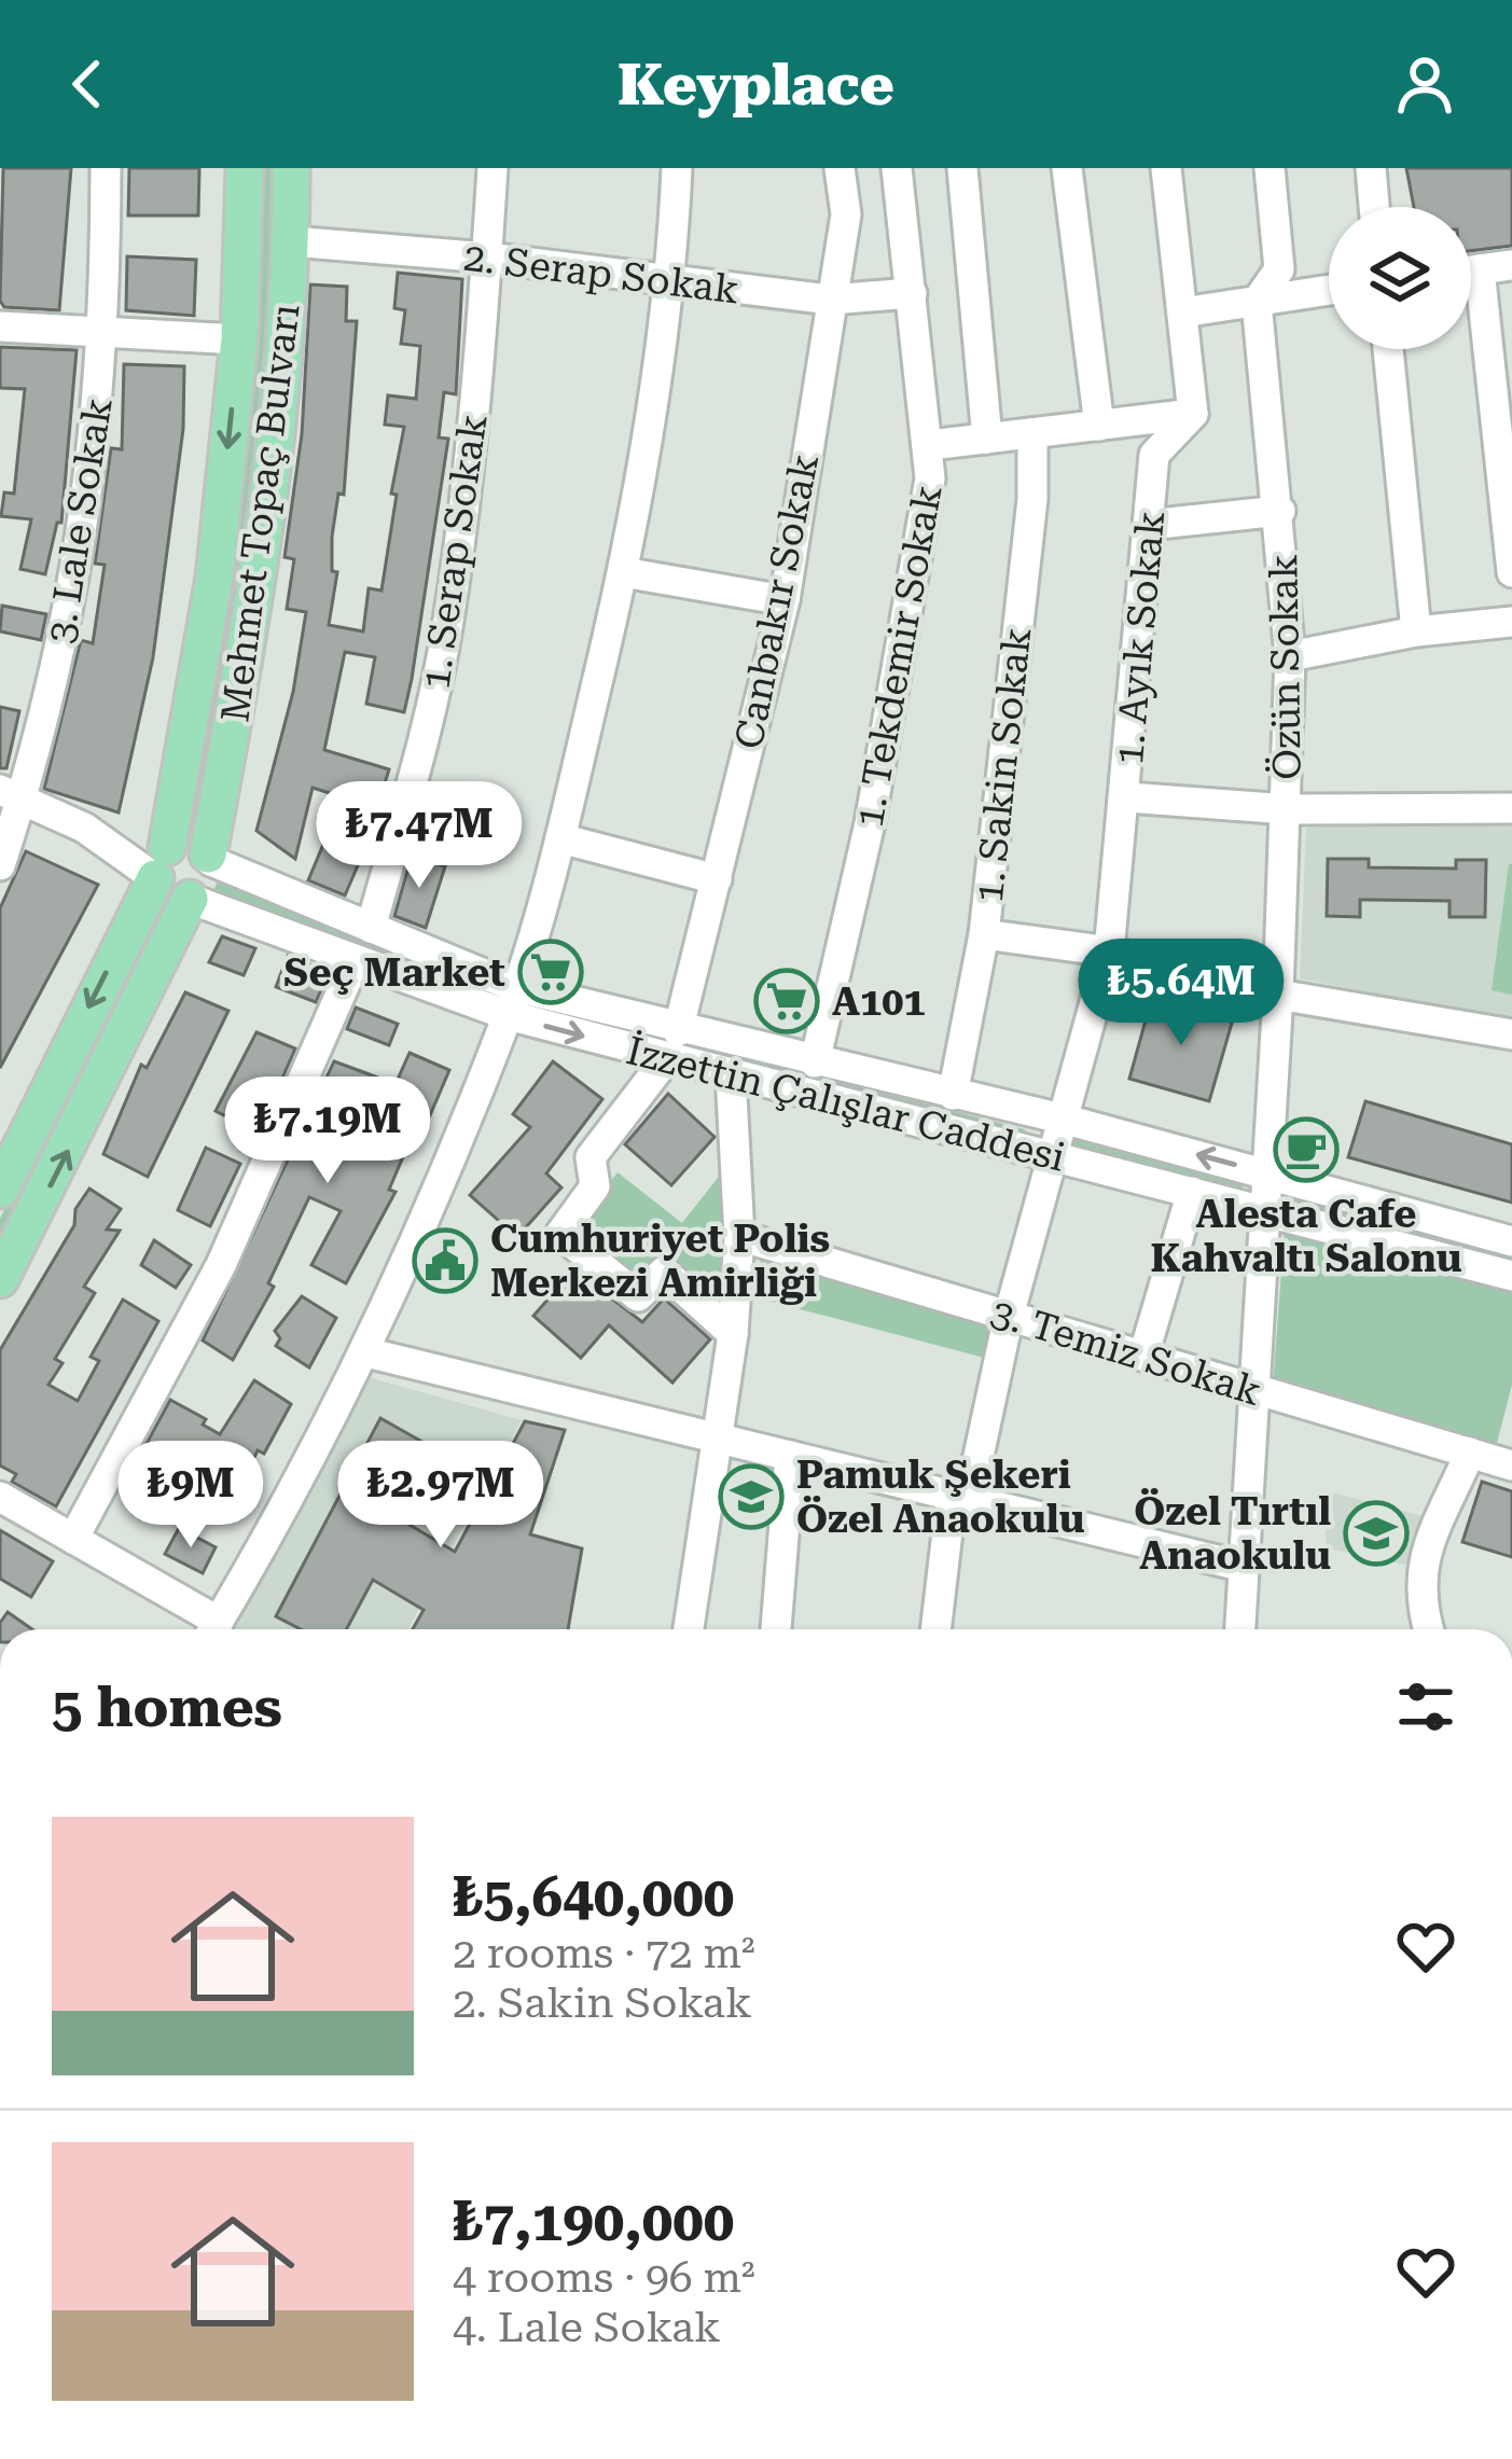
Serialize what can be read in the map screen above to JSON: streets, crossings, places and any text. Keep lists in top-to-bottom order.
{
  "streets": {
    "main road": ["Mehmet Topaç Bulvarı"],
    "street": [
      "2. Serap Sokak",
      "3. Lale Sokak",
      "1. Serap Sokak",
      "Canbakır Sokak",
      "1. Ayık Sokak",
      "1. Tekdemir Sokak",
      "Özün Sokak",
      "1. Sakin Sokak",
      "İzzettin Çalışlar Caddesi",
      "3. Temiz Sokak"
    ]
  },
  "crossings": [
    ["2. Serap Sokak", "Mehmet Topaç Bulvarı"],
    ["2. Serap Sokak", "1. Serap Sokak"],
    ["2. Serap Sokak", "Canbakır Sokak"],
    ["2. Serap Sokak", "1. Tekdemir Sokak"],
    ["Mehmet Topaç Bulvarı", "İzzettin Çalışlar Caddesi"],
    ["1. Serap Sokak", "İzzettin Çalışlar Caddesi"],
    ["Canbakır Sokak", "İzzettin Çalışlar Caddesi"],
    ["1. Ayık Sokak", "İzzettin Çalışlar Caddesi"],
    ["1. Ayık Sokak", "3. Temiz Sokak"],
    ["1. Tekdemir Sokak", "İzzettin Çalışlar Caddesi"],
    ["Özün Sokak", "İzzettin Çalışlar Caddesi"],
    ["Özün Sokak", "3. Temiz Sokak"],
    ["1. Sakin Sokak", "İzzettin Çalışlar Caddesi"]
  ],
  "places": {
    "supermarket": ["Seç Market", "A101"],
    "cafe": ["Alesta Cafe Kahvaltı Salonu"],
    "public building": ["Cumhuriyet Polis Merkezi Amirliği"],
    "school or university": ["Pamuk Şekeri Özel Anaokulu", "Özel Tırtıl Anaokulu"]
  },
  "page": {
    "header": "Keyplace",
    "price": [
      "₺7.47M",
      "₺5.64M",
      "₺7.19M",
      "₺9M",
      "₺2.97M"
    ],
    "heading": "5 homes",
    "list": [
      {
        "name": "₺5,640,000",
        "note": "2 rooms · 72 m² · 2. Sakin Sokak"
      },
      {
        "name": "₺7,190,000",
        "note": "4 rooms · 96 m² · 4. Lale Sokak"
      }
    ]
  }
}
